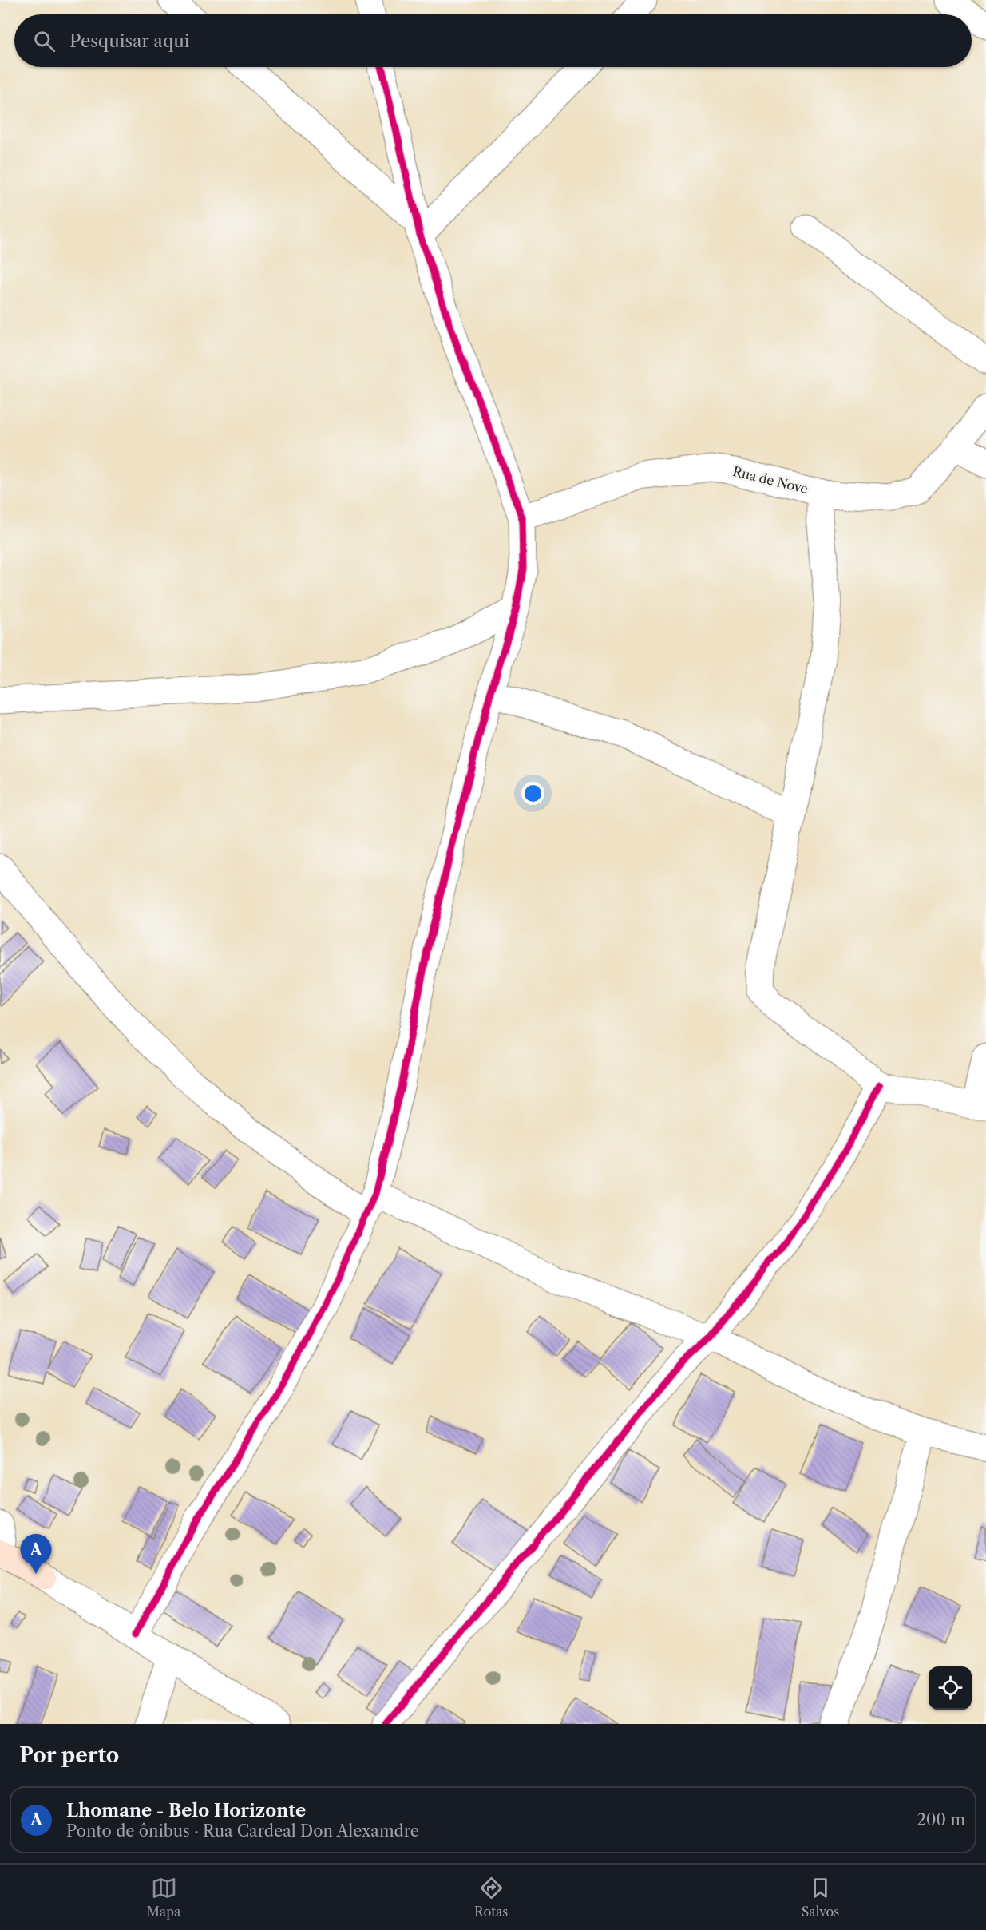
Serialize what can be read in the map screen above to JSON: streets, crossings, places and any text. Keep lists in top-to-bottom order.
{
  "streets": {
    "street": ["Rua de Nove"]
  },
  "page": {
    "search": "Pesquisar aqui",
    "pins": "A",
    "heading": "Por perto",
    "list": [
      {
        "mark": "A",
        "name": "Lhomane - Belo Horizonte",
        "note": "Ponto de ônibus · Rua Cardeal Don Alexamdre",
        "value": "200 m"
      }
    ],
    "nav": ["Mapa", "Rotas", "Salvos"]
  }
}
